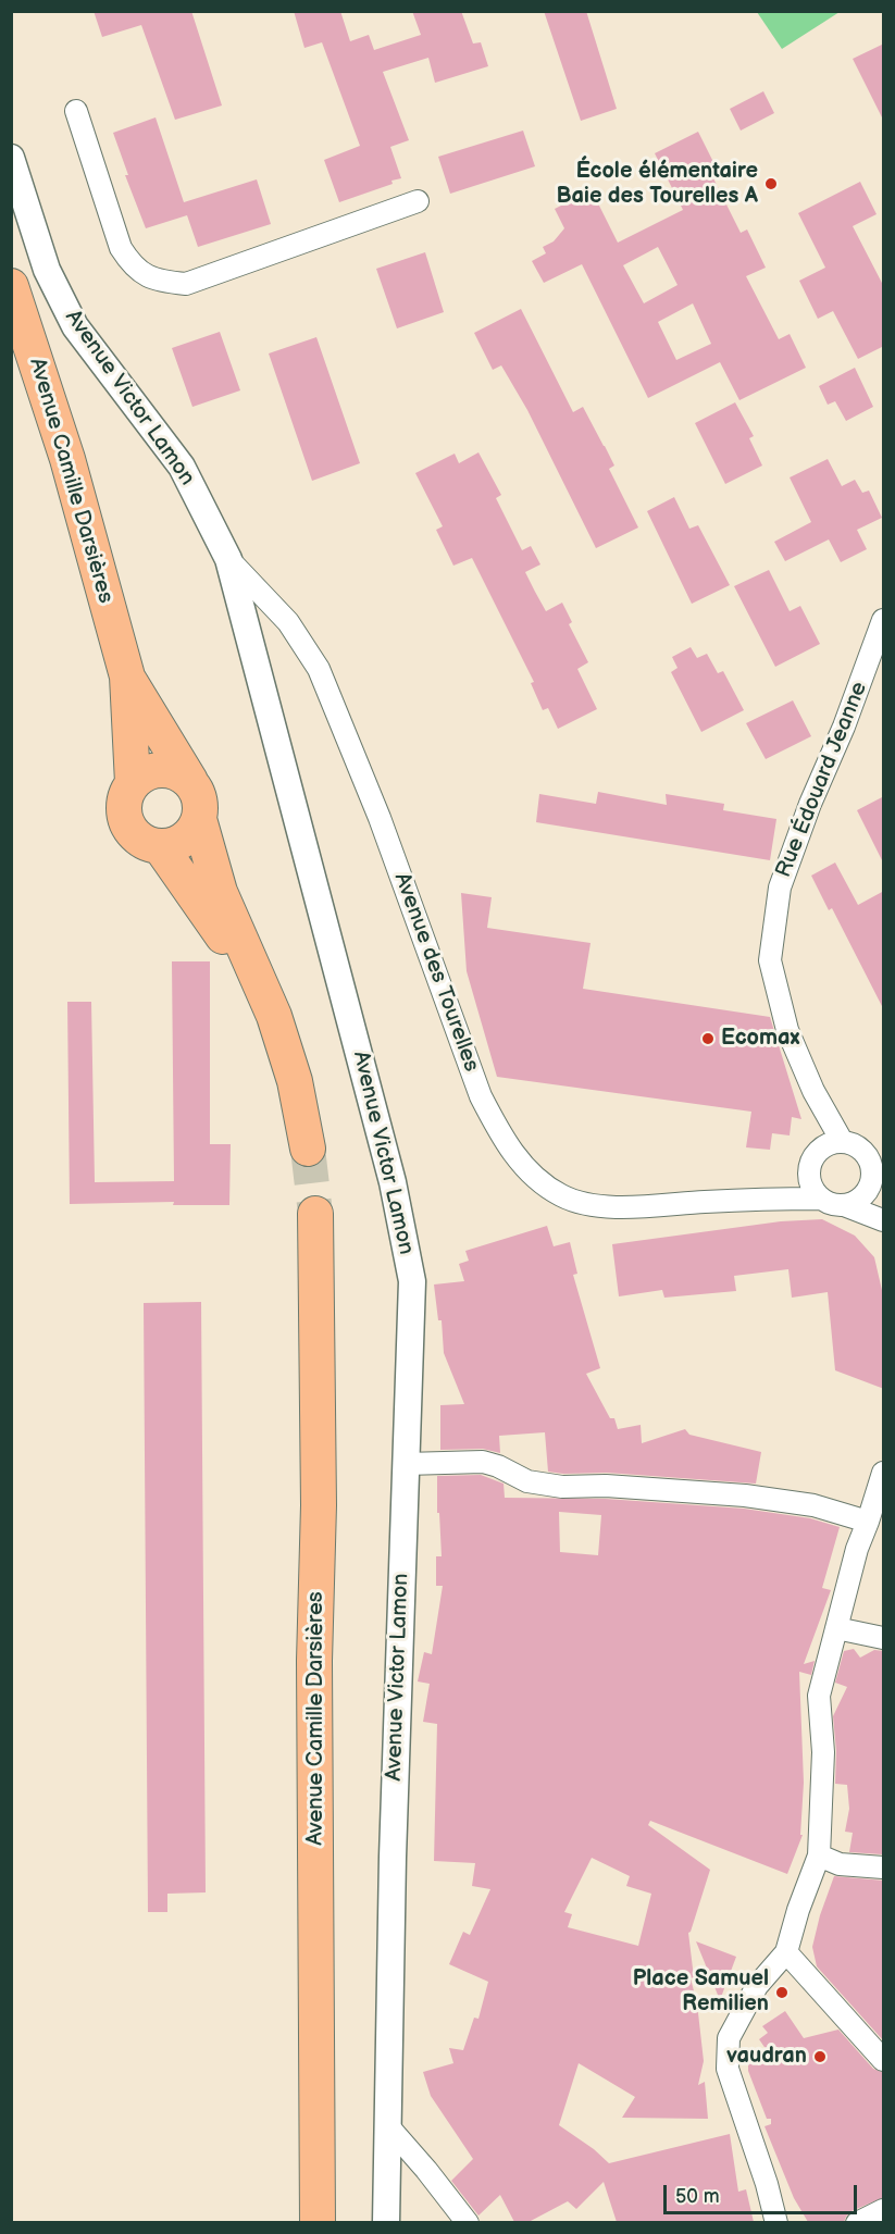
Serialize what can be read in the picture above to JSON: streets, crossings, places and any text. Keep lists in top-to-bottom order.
{
  "streets": {
    "main road": ["Avenue Camille Darsières"],
    "street": ["Avenue Victor Lamon", "Rue Édouard Jeanne", "Avenue des Tourelles"]
  },
  "crossings": [
    ["Avenue Victor Lamon", "Avenue des Tourelles"],
    ["Rue Édouard Jeanne", "Avenue des Tourelles"]
  ],
  "places": [
    "École élémentaire Baie des Tourelles A",
    "Ecomax",
    "Place Samuel Remilien",
    "vaudran"
  ],
  "scale_bar": "50 m"
}
